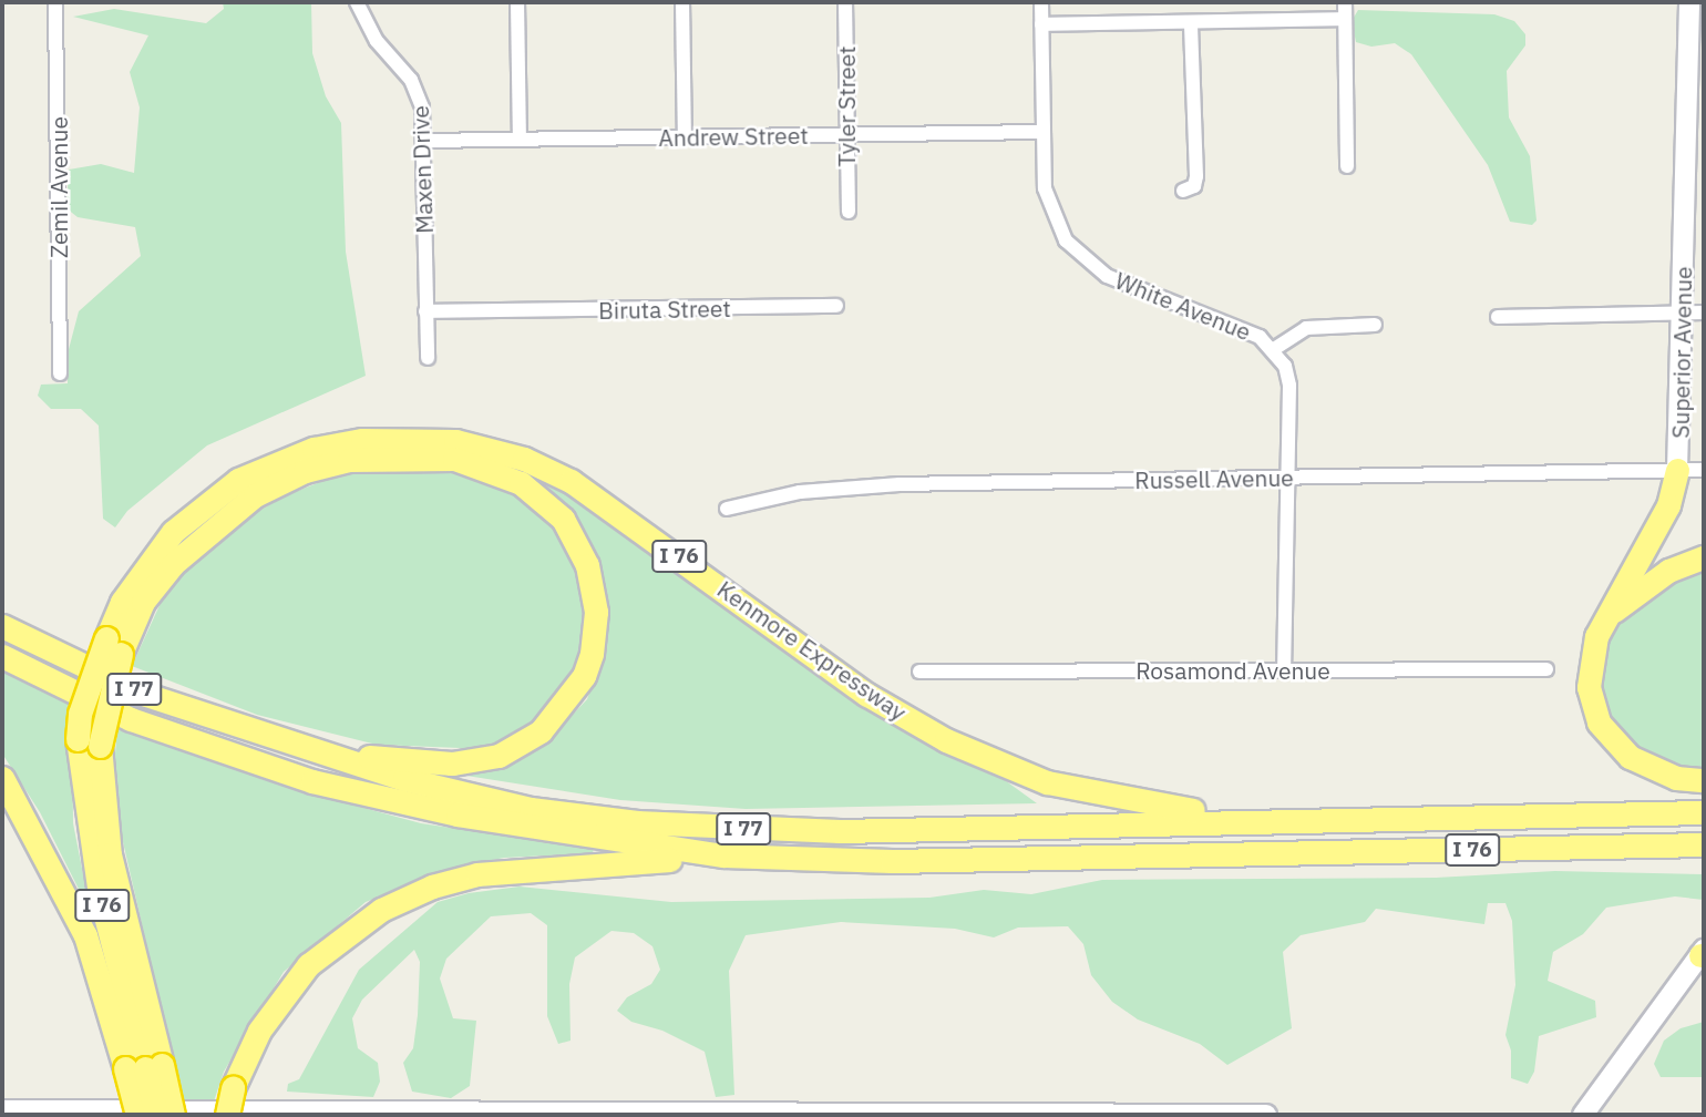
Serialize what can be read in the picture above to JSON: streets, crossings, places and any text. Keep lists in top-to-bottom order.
{
  "streets": {
    "highway": ["I 76", "Kenmore Expressway", "I 77"],
    "street": [
      "Tyler Street",
      "Andrew Street",
      "Maxen Drive",
      "Zemil Avenue",
      "White Avenue",
      "Biruta Street",
      "Superior Avenue",
      "Russell Avenue",
      "Rosamond Avenue"
    ]
  },
  "crossings": [
    ["Tyler Street", "Andrew Street"],
    ["Andrew Street", "Maxen Drive"],
    ["Andrew Street", "White Avenue"],
    ["Maxen Drive", "Biruta Street"],
    ["White Avenue", "Russell Avenue"],
    ["White Avenue", "Rosamond Avenue"],
    ["Superior Avenue", "Russell Avenue"],
    ["I 76", "Kenmore Expressway"],
    ["I 76", "I 77"],
    ["Kenmore Expressway", "I 77"]
  ]
}
